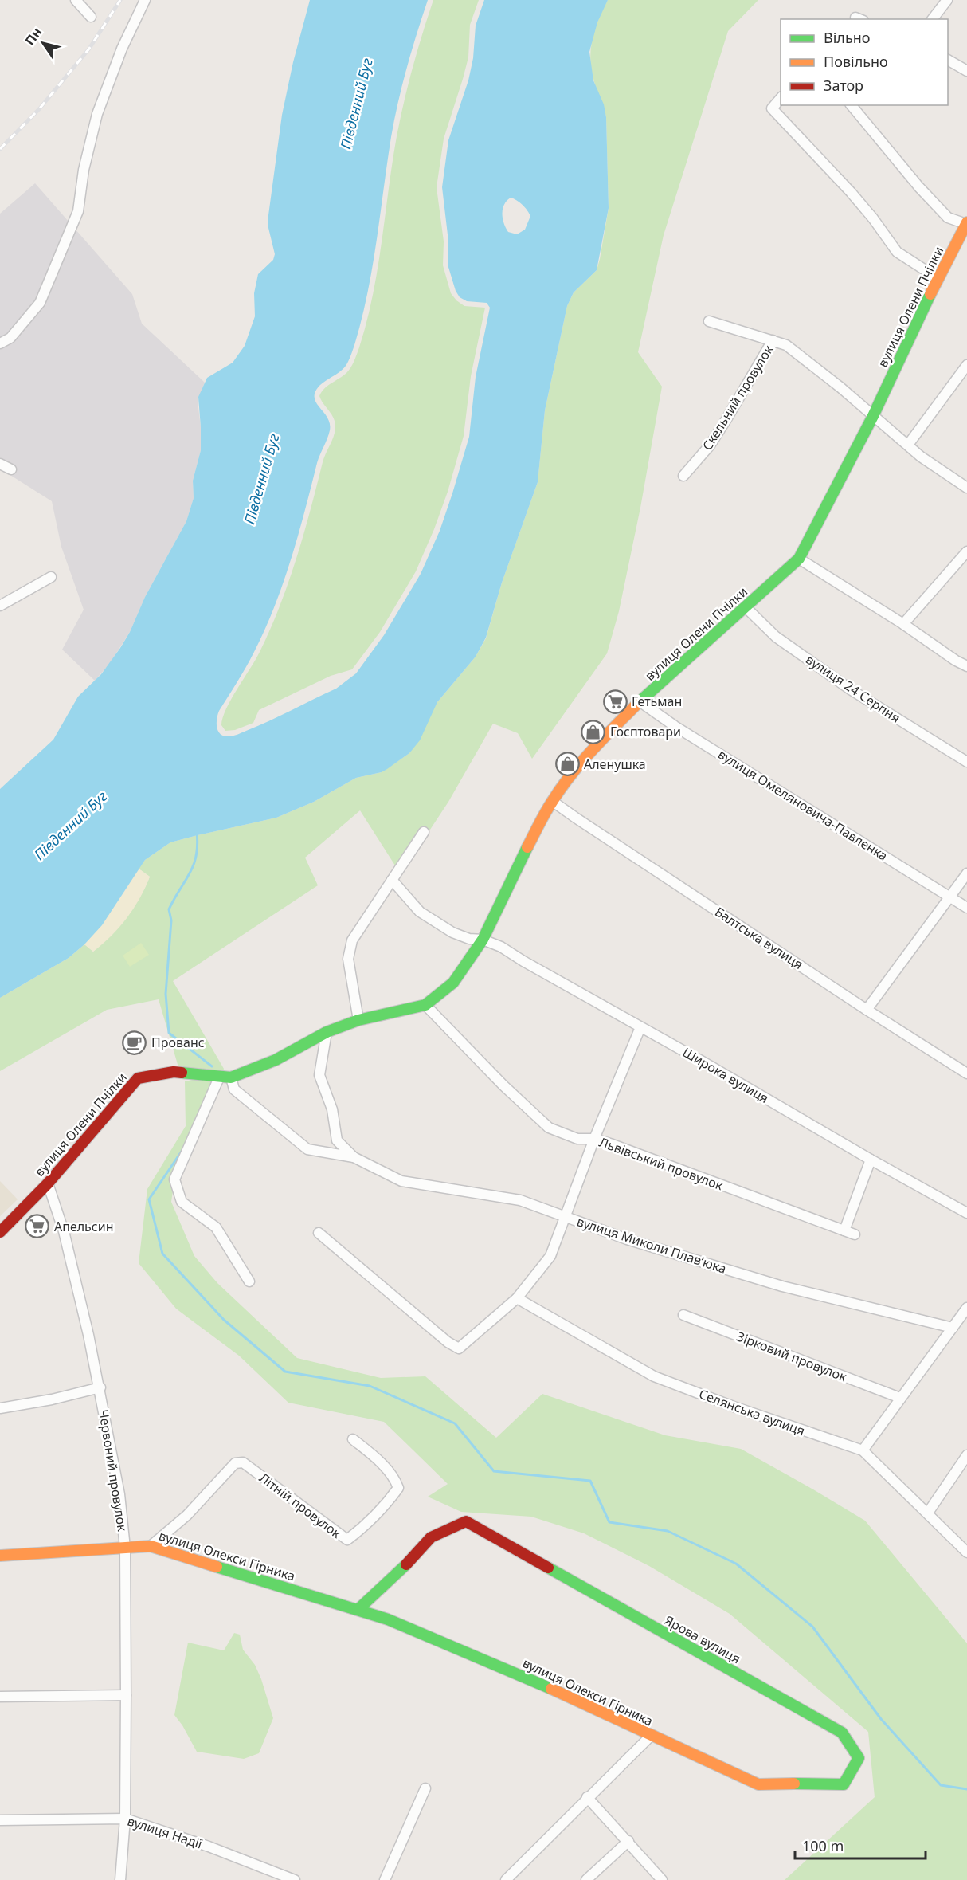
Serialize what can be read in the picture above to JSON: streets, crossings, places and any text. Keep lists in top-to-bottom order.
{
  "streets": {
    "street": [
      "вулиця Олени Пчілки",
      "Скельний провулок",
      "вулиця 24 Серпня",
      "вулиця Омеляновича-Павленка",
      "Балтська вулиця",
      "Широка вулиця",
      "Львівський провулок",
      "вулиця Миколи Плавʼюка",
      "Зірковий провулок",
      "Селянська вулиця",
      "Червоний провулок",
      "Літній провулок",
      "вулиця Олекси Гірника",
      "Ярова вулиця",
      "вулиця Надії"
    ]
  },
  "crossings": [
    ["вулиця Олени Пчілки", "Скельний провулок"],
    ["вулиця Олени Пчілки", "вулиця 24 Серпня"],
    ["вулиця Олени Пчілки", "вулиця Омеляновича-Павленка"],
    ["вулиця Олени Пчілки", "Балтська вулиця"],
    ["вулиця Олени Пчілки", "Широка вулиця"],
    ["вулиця Олени Пчілки", "Львівський провулок"],
    ["вулиця Олени Пчілки", "вулиця Миколи Плавʼюка"],
    ["вулиця Олени Пчілки", "Червоний провулок"],
    ["Червоний провулок", "вулиця Олекси Гірника"],
    ["Червоний провулок", "вулиця Надії"],
    ["Літній провулок", "вулиця Олекси Гірника"],
    ["вулиця Олекси Гірника", "Ярова вулиця"]
  ],
  "water": ["Південний Буг"],
  "places": {
    "supermarket": ["Гетьман", "Апельсин"],
    "shop": ["Госптовари", "Аленушка"],
    "cafe": ["Прованс"]
  },
  "legend": ["Вільно", "Повільно", "Затор"],
  "scale_bar": "100 m",
  "north": "top left"
}
